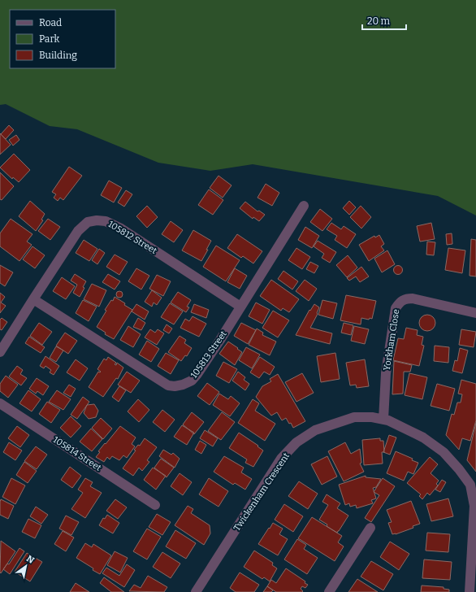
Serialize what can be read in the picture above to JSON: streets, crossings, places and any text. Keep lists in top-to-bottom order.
{
  "streets": {
    "street": [
      "105812 Street",
      "Yorkham Close",
      "105813 Street",
      "105814 Street",
      "Twickenham Crescent"
    ]
  },
  "crossings": [
    ["105812 Street", "105813 Street"],
    ["Yorkham Close", "Twickenham Crescent"]
  ],
  "legend": ["Road", "Park", "Building"],
  "scale_bar": "20 m",
  "north": "top right"
}
